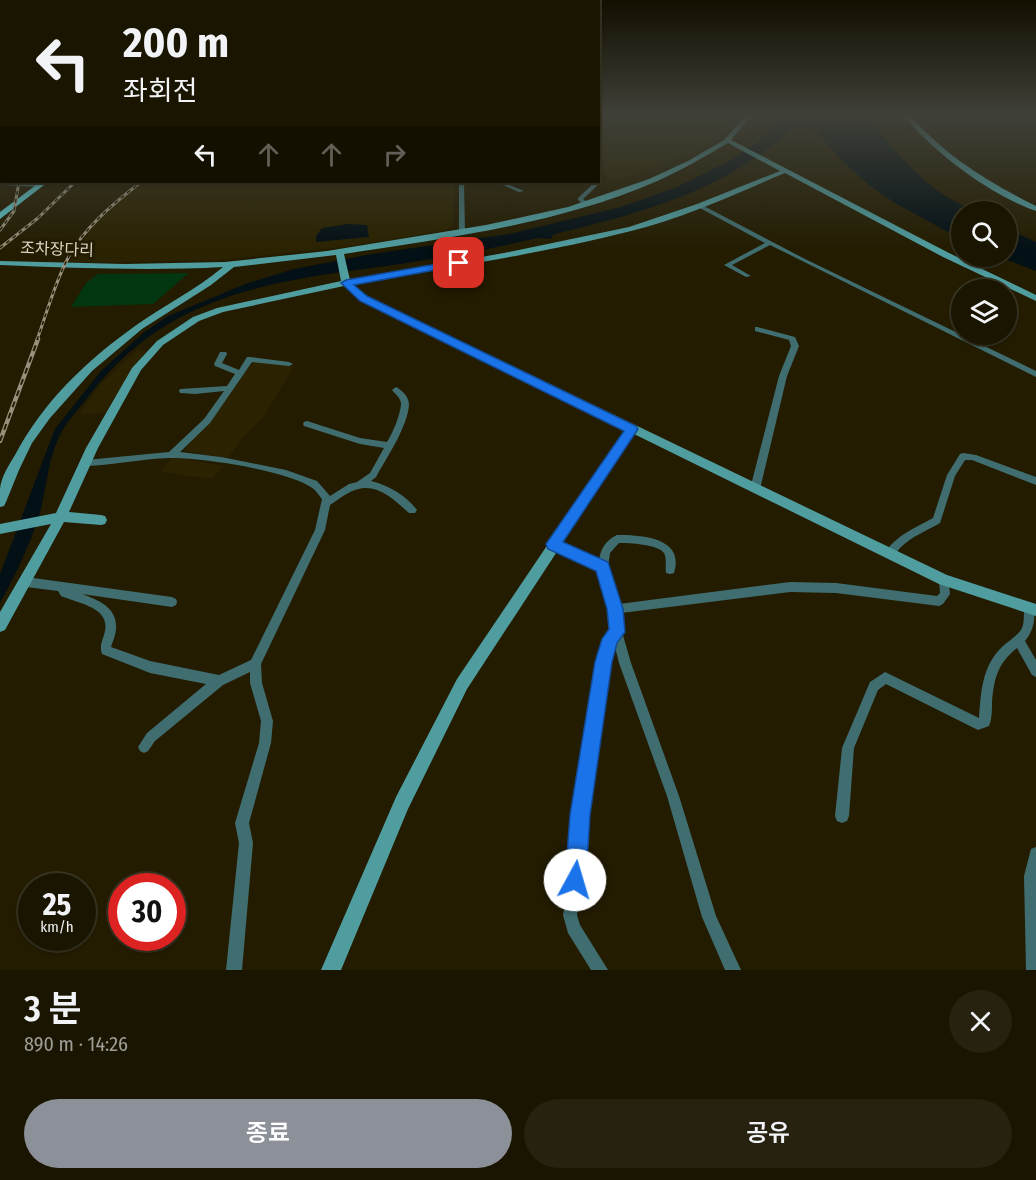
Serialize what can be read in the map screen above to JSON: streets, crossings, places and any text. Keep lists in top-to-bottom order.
{
  "streets": {
    "street": ["조차장다리"]
  },
  "page": {
    "turn": ["200 m", "좌회전"],
    "speed": "25 km/h",
    "limit": "30",
    "heading": ["3 분", "890 m · 14:26"],
    "buttons": ["종료", "공유"]
  }
}
